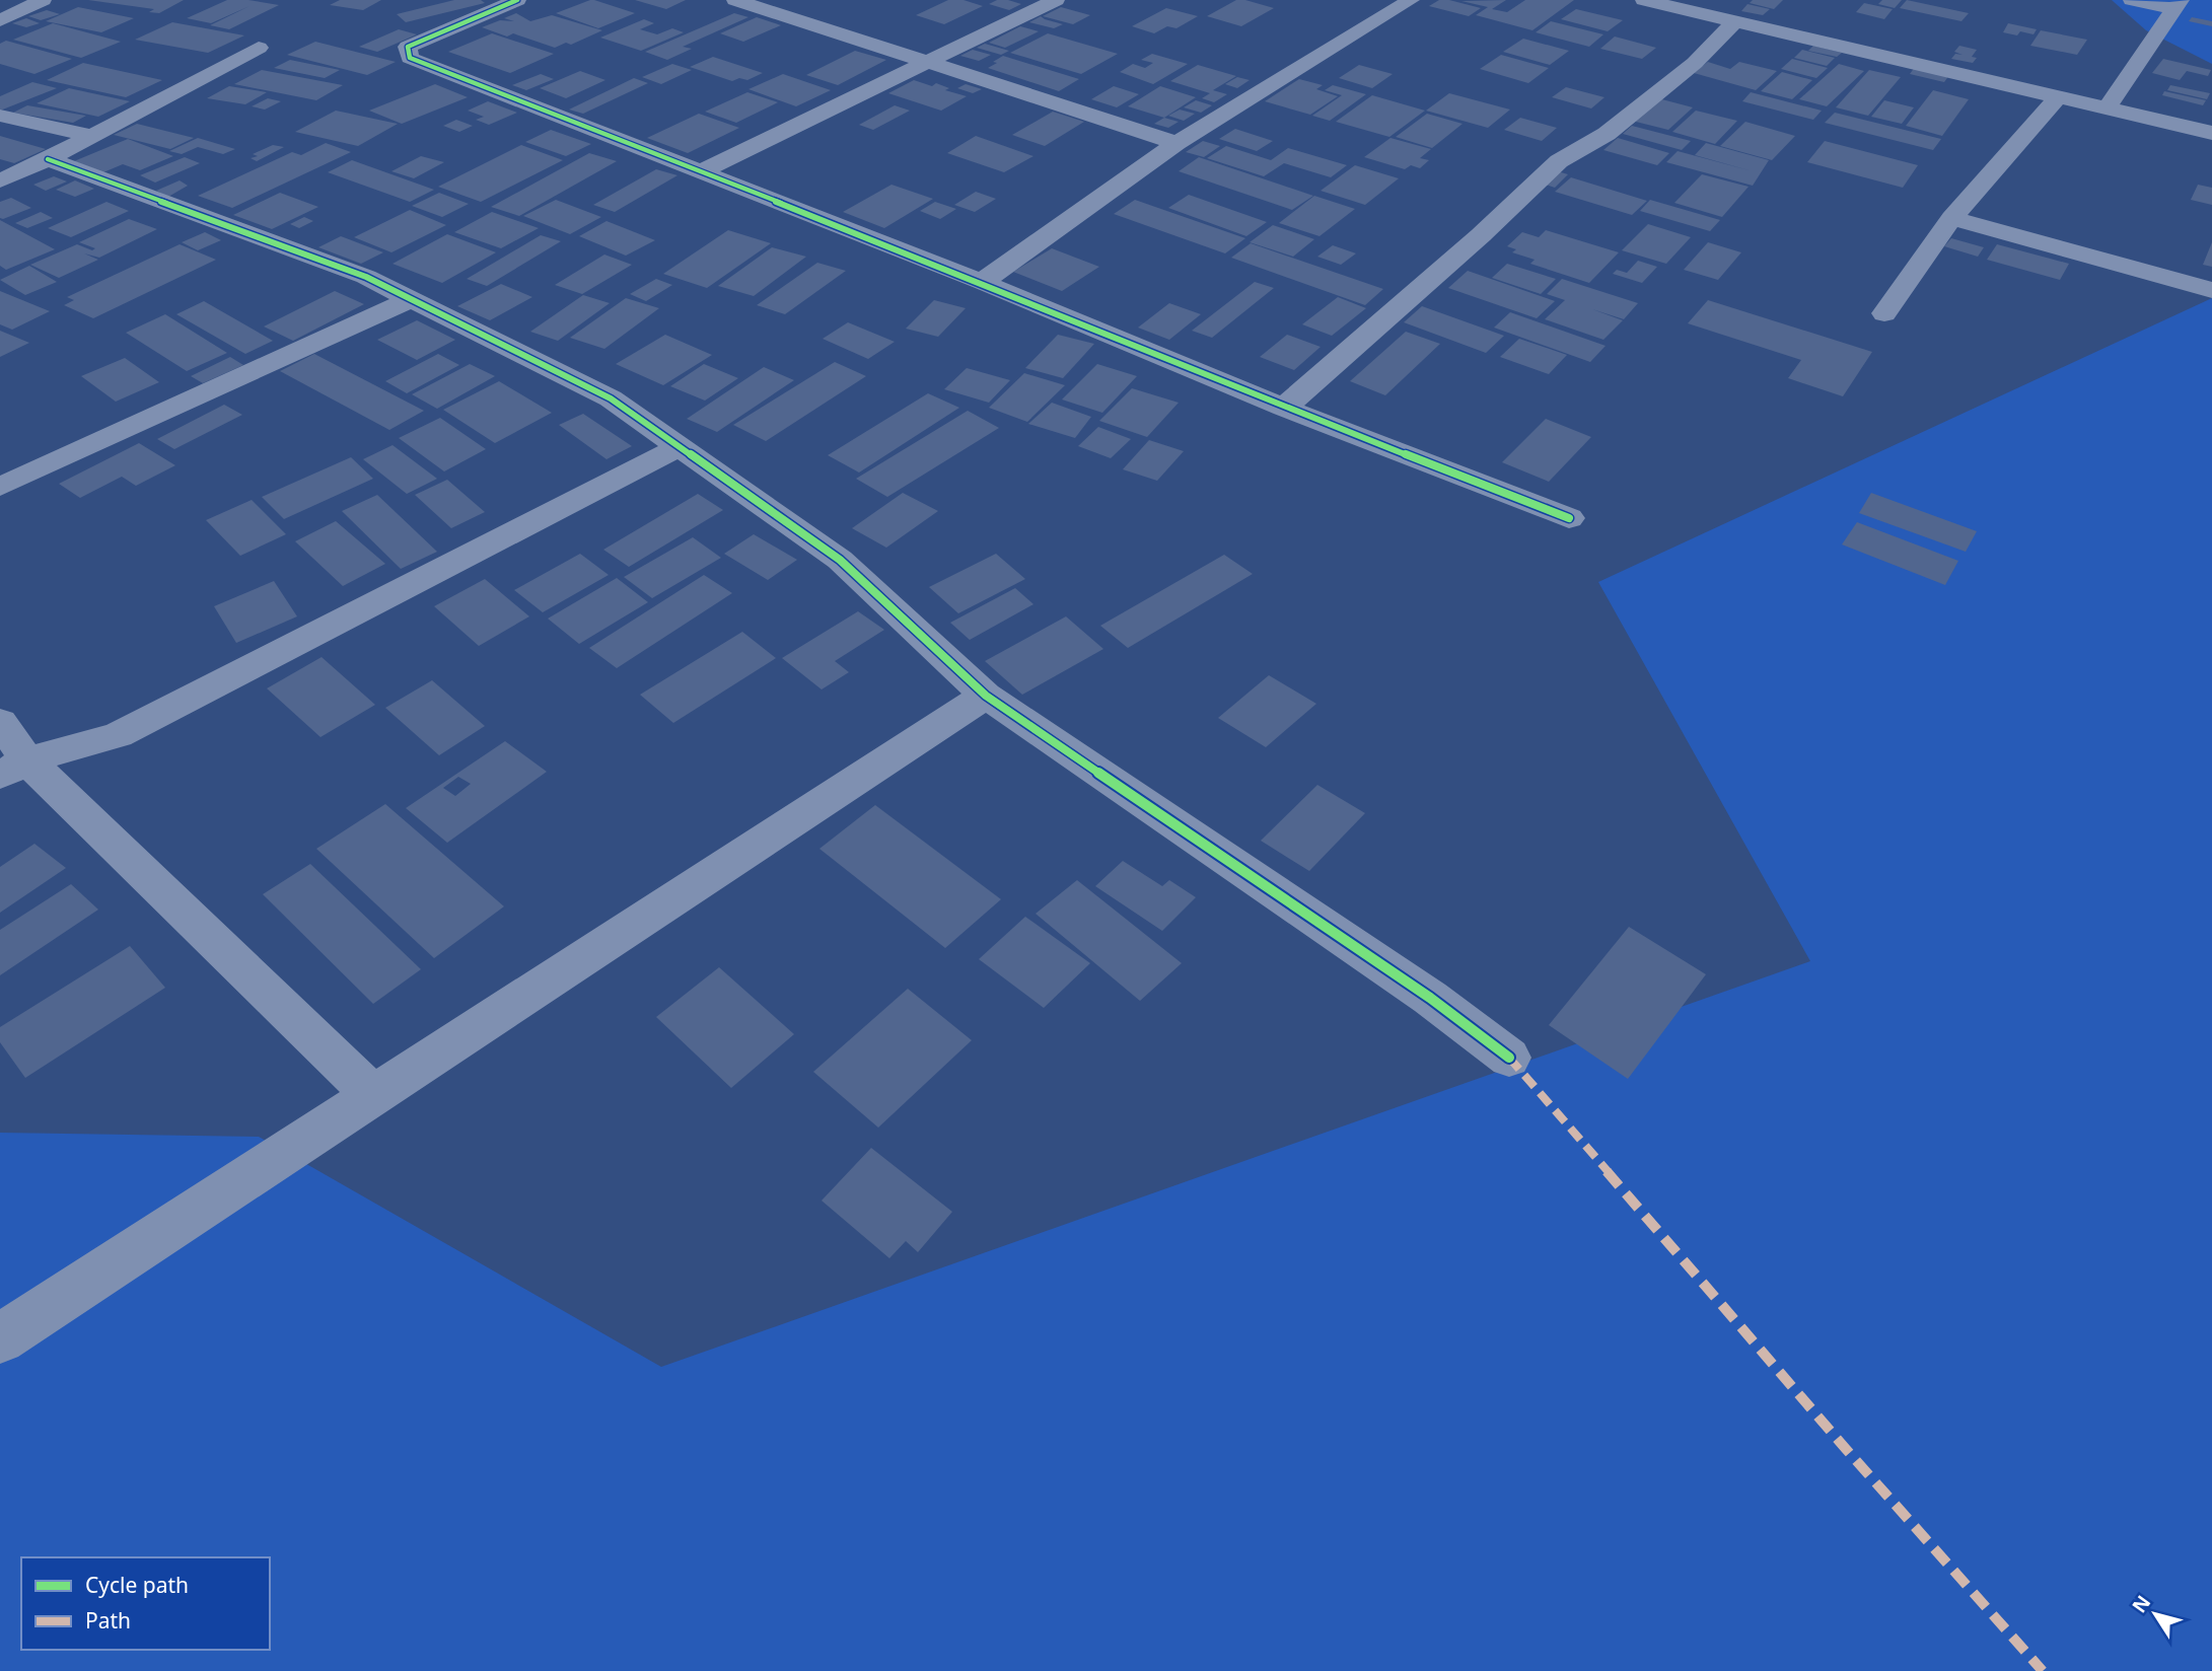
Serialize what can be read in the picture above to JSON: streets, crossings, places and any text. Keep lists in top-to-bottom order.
{
  "legend": ["Cycle path", "Path"],
  "north": "top left"
}
